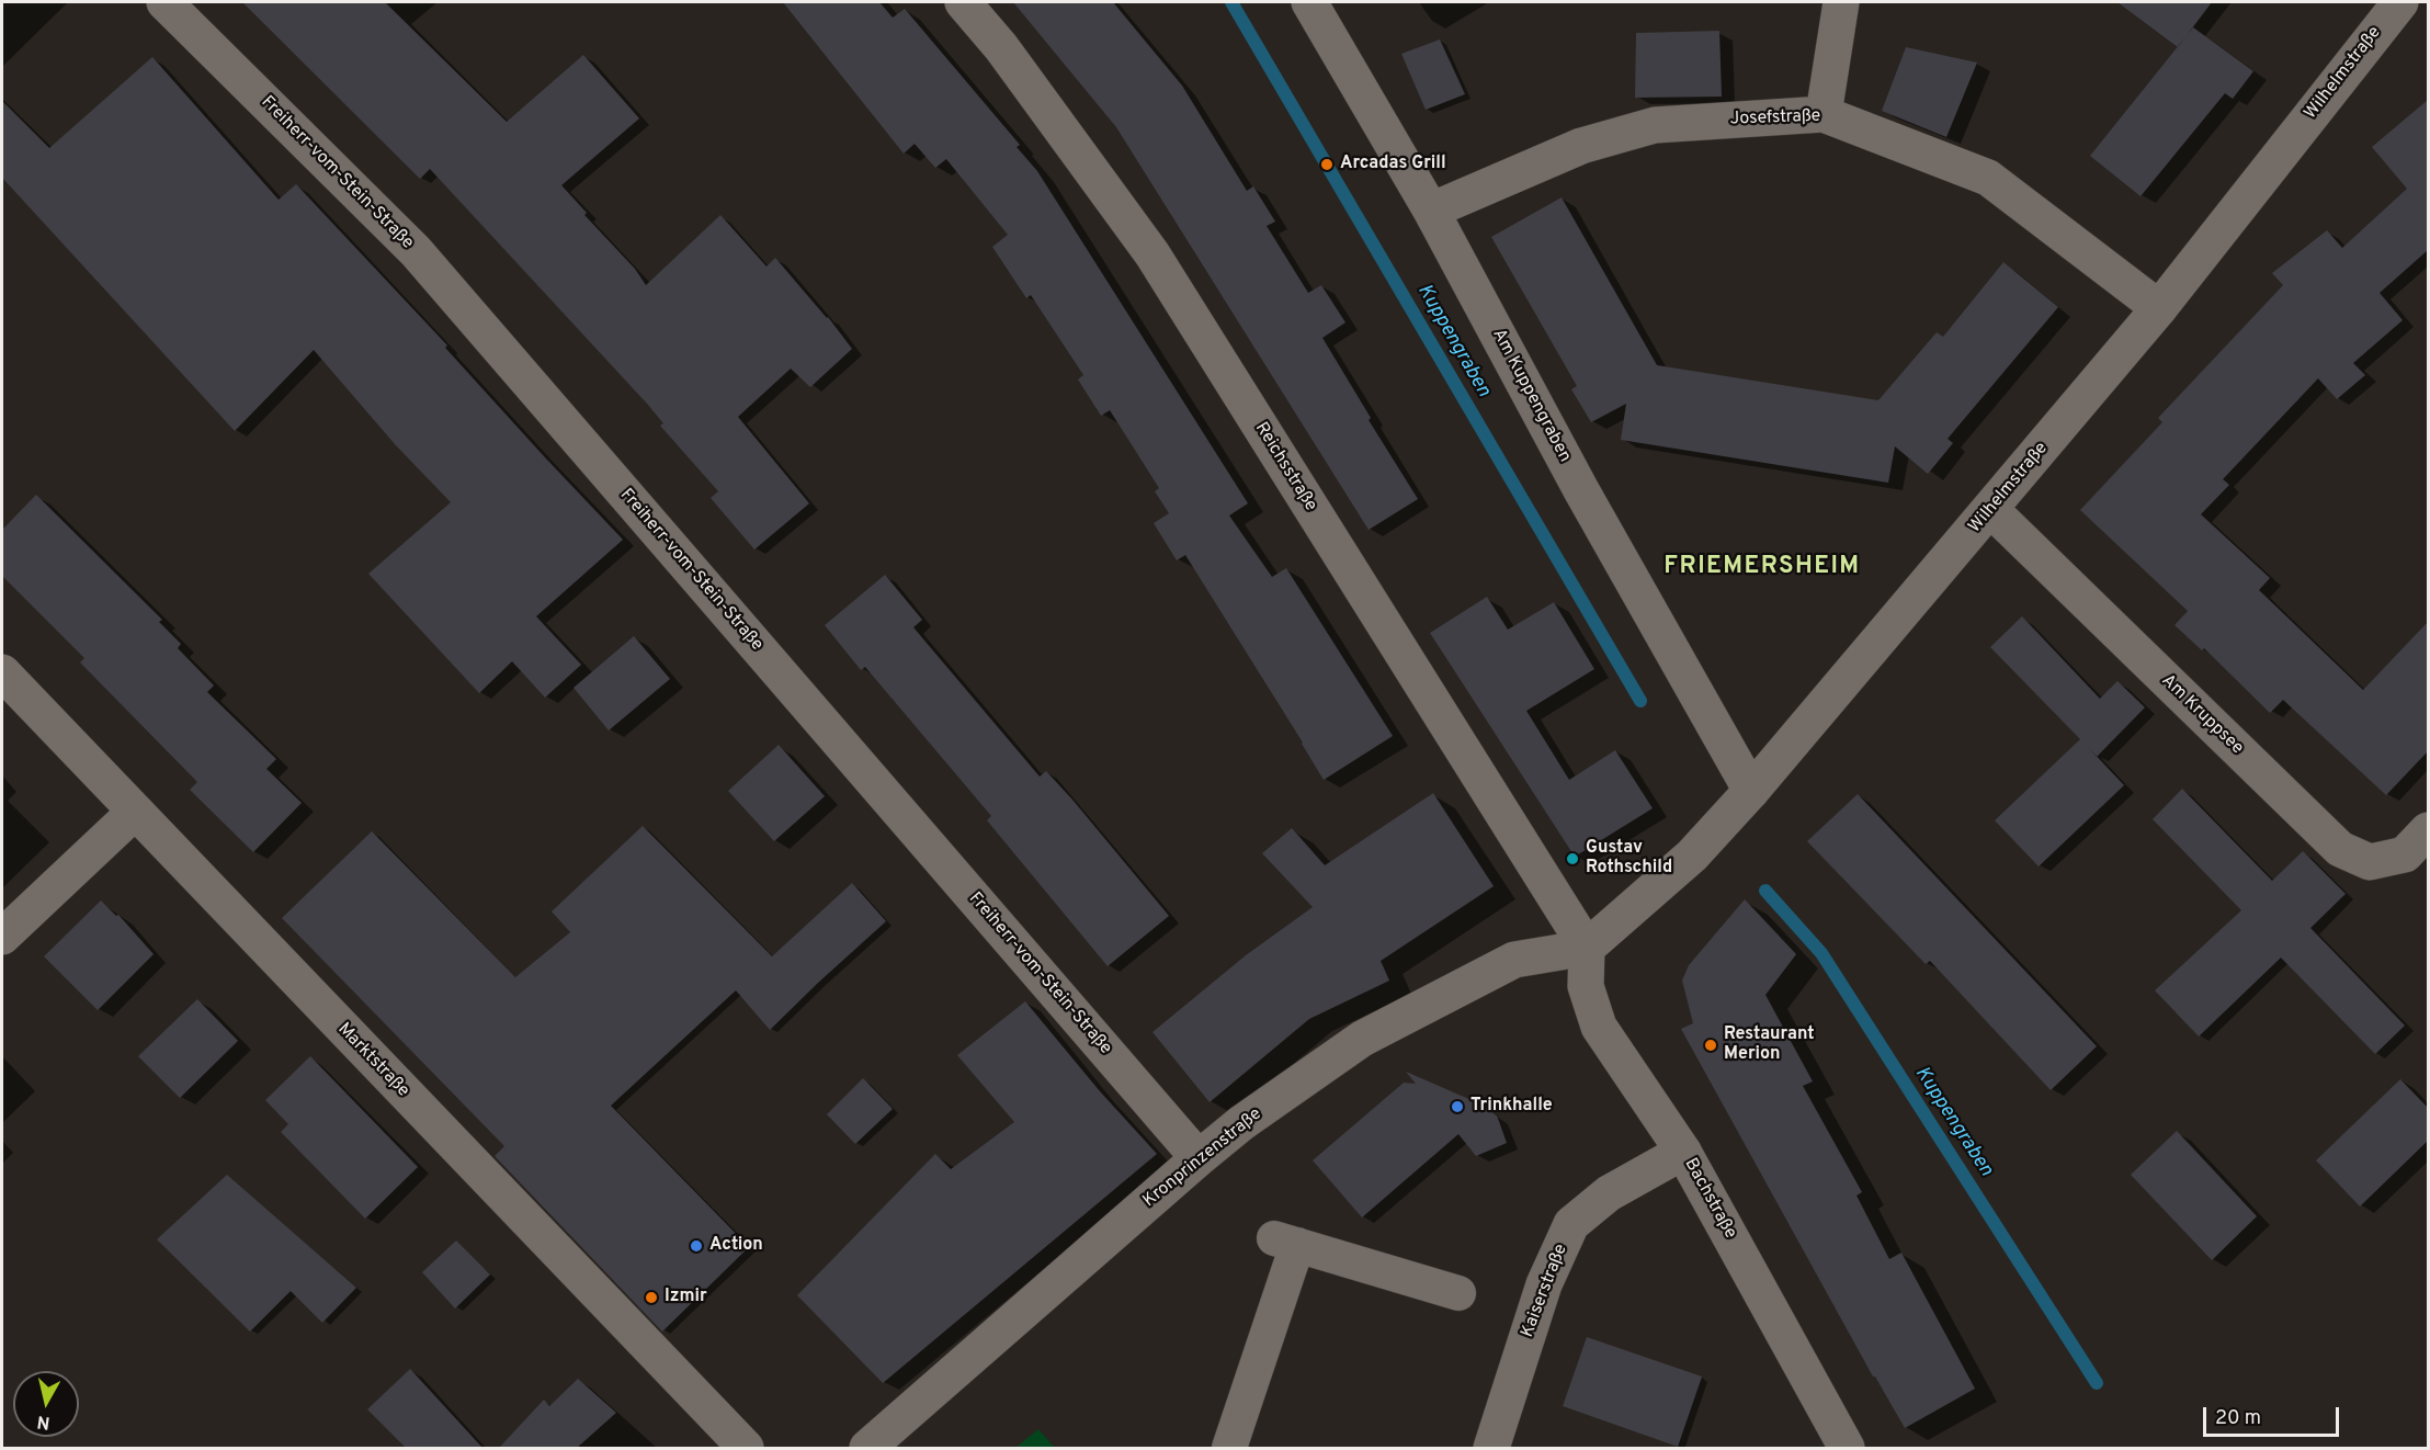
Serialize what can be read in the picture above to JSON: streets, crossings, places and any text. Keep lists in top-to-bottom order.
{
  "streets": {
    "street": [
      "Wilhelmstraße",
      "Josefstraße",
      "Freiherr-vom-Stein-Straße",
      "Am Kuppengraben",
      "Reichsstraße",
      "Am Kruppsee",
      "Marktstraße",
      "Kronprinzenstraße",
      "Bachstraße",
      "Kaiserstraße"
    ]
  },
  "crossings": [
    ["Wilhelmstraße", "Josefstraße"],
    ["Wilhelmstraße", "Am Kuppengraben"],
    ["Wilhelmstraße", "Reichsstraße"],
    ["Wilhelmstraße", "Am Kruppsee"],
    ["Wilhelmstraße", "Kronprinzenstraße"],
    ["Wilhelmstraße", "Bachstraße"],
    ["Josefstraße", "Am Kuppengraben"],
    ["Freiherr-vom-Stein-Straße", "Kronprinzenstraße"],
    ["Reichsstraße", "Kronprinzenstraße"],
    ["Reichsstraße", "Bachstraße"],
    ["Kronprinzenstraße", "Bachstraße"],
    ["Bachstraße", "Kaiserstraße"]
  ],
  "districts": ["FRIEMERSHEIM"],
  "water": ["Kuppengraben"],
  "places": [
    "Arcadas Grill",
    "Gustav Rothschild",
    "Restaurant Merion",
    "Trinkhalle",
    "Action",
    "Izmir"
  ],
  "scale_bar": "20 m",
  "north": "bottom"
}
